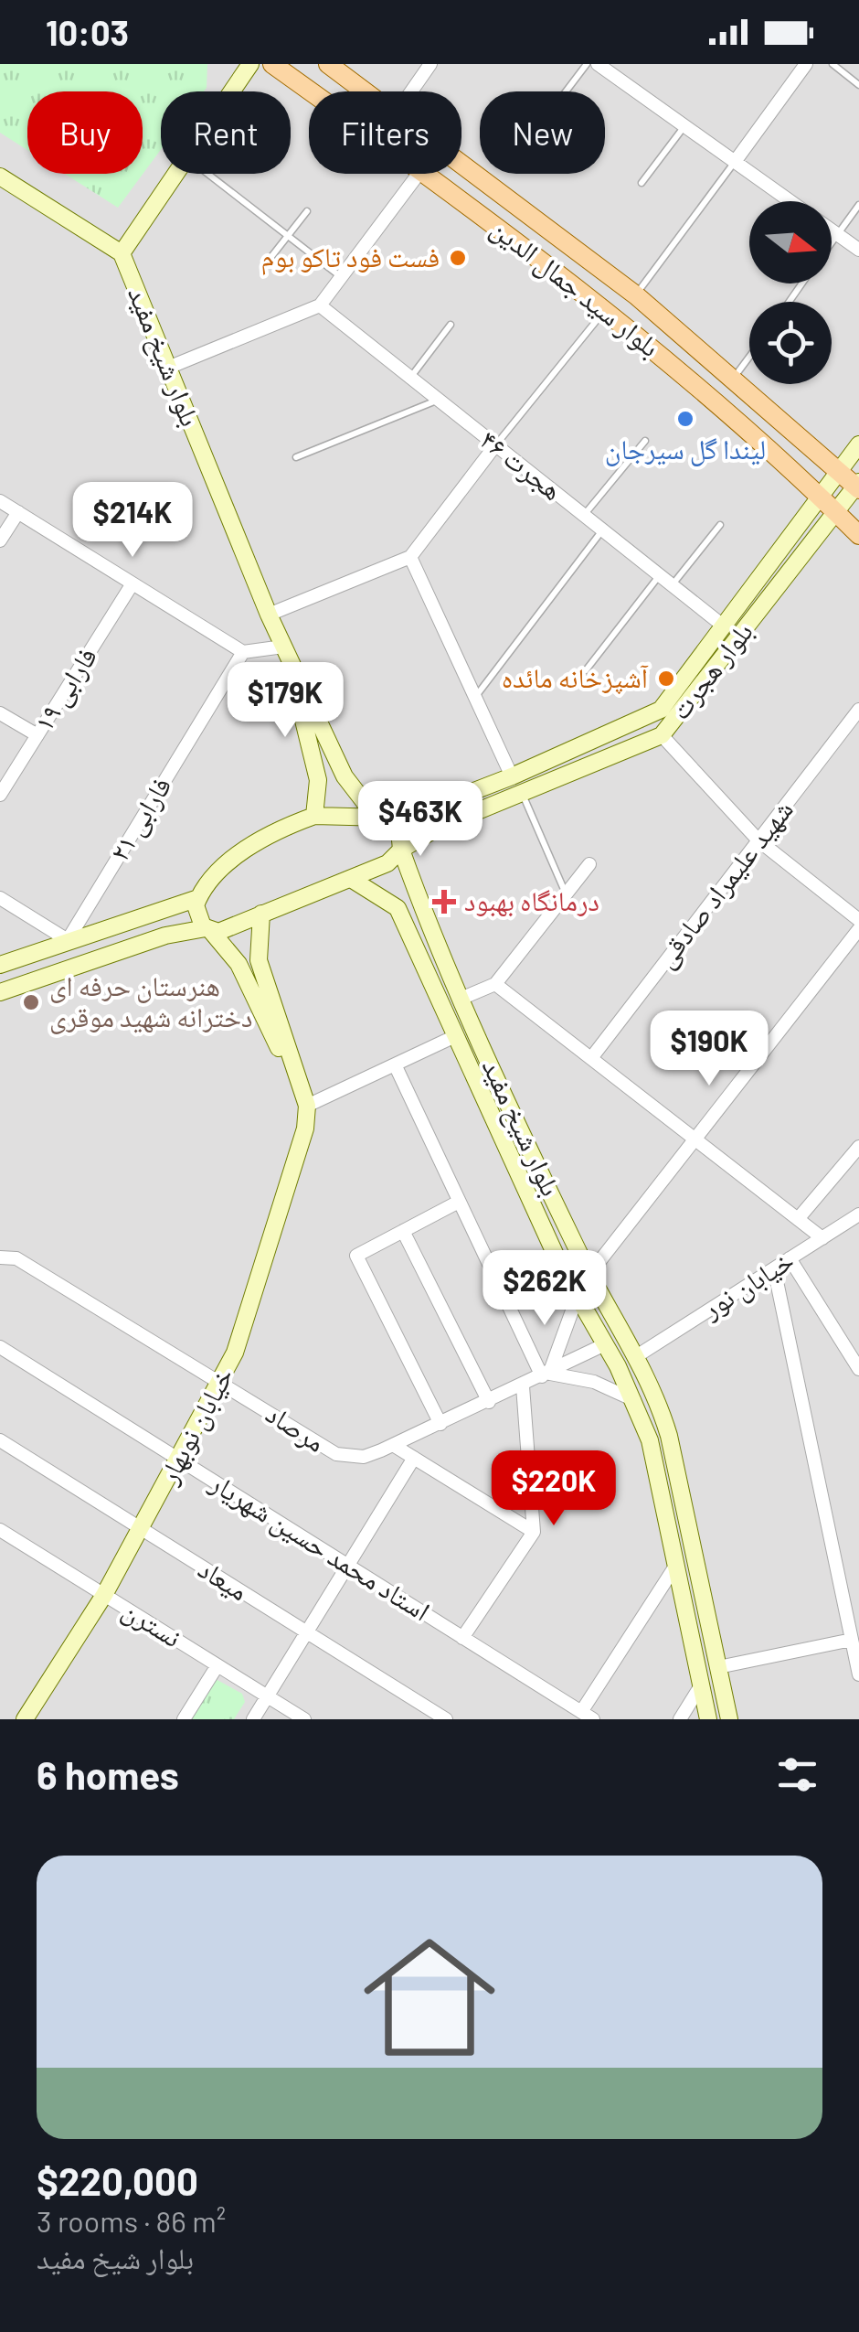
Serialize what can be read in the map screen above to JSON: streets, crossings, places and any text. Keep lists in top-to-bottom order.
{
  "streets": {
    "main road": ["بلوار سید جمال الدین"],
    "street": [
      "بلوار شیخ مفید",
      "هجرت ۴۶",
      "بلوار هجرت",
      "فارابی ۱۹",
      "فارابی ۲۱",
      "شهید علیمراد صادقی",
      "خیابان نور",
      "خیابان نوبهار",
      "مرصاد",
      "استاد محمد حسین شهریار",
      "میعاد",
      "نسترن"
    ]
  },
  "crossings": [
    ["بلوار سید جمال الدین", "بلوار هجرت"],
    ["بلوار شیخ مفید", "بلوار هجرت"],
    ["بلوار شیخ مفید", "خیابان نور"],
    ["بلوار شیخ مفید", "مرصاد"],
    ["هجرت ۴۶", "بلوار هجرت"],
    ["خیابان نوبهار", "مرصاد"],
    ["خیابان نوبهار", "استاد محمد حسین شهریار"],
    ["خیابان نوبهار", "میعاد"],
    ["خیابان نوبهار", "نسترن"]
  ],
  "places": {
    "other": [
      "فست فود تاکو بوم",
      "لیندا گل سیرجان",
      "آشپزخانه مائده",
      "هنرستان حرفه ای دخترانه شهید موقری"
    ],
    "health": ["درمانگاه بهبود"]
  },
  "north": "right",
  "page": {
    "status": "10:03",
    "chip": [
      "Buy",
      "Rent",
      "Filters",
      "New"
    ],
    "price": [
      "$214K",
      "$179K",
      "$463K",
      "$190K",
      "$262K",
      "$220K"
    ],
    "heading": "6 homes",
    "list": [
      {
        "name": "$220,000",
        "note": "3 rooms · 86 m² · بلوار شیخ مفید"
      }
    ]
  }
}
